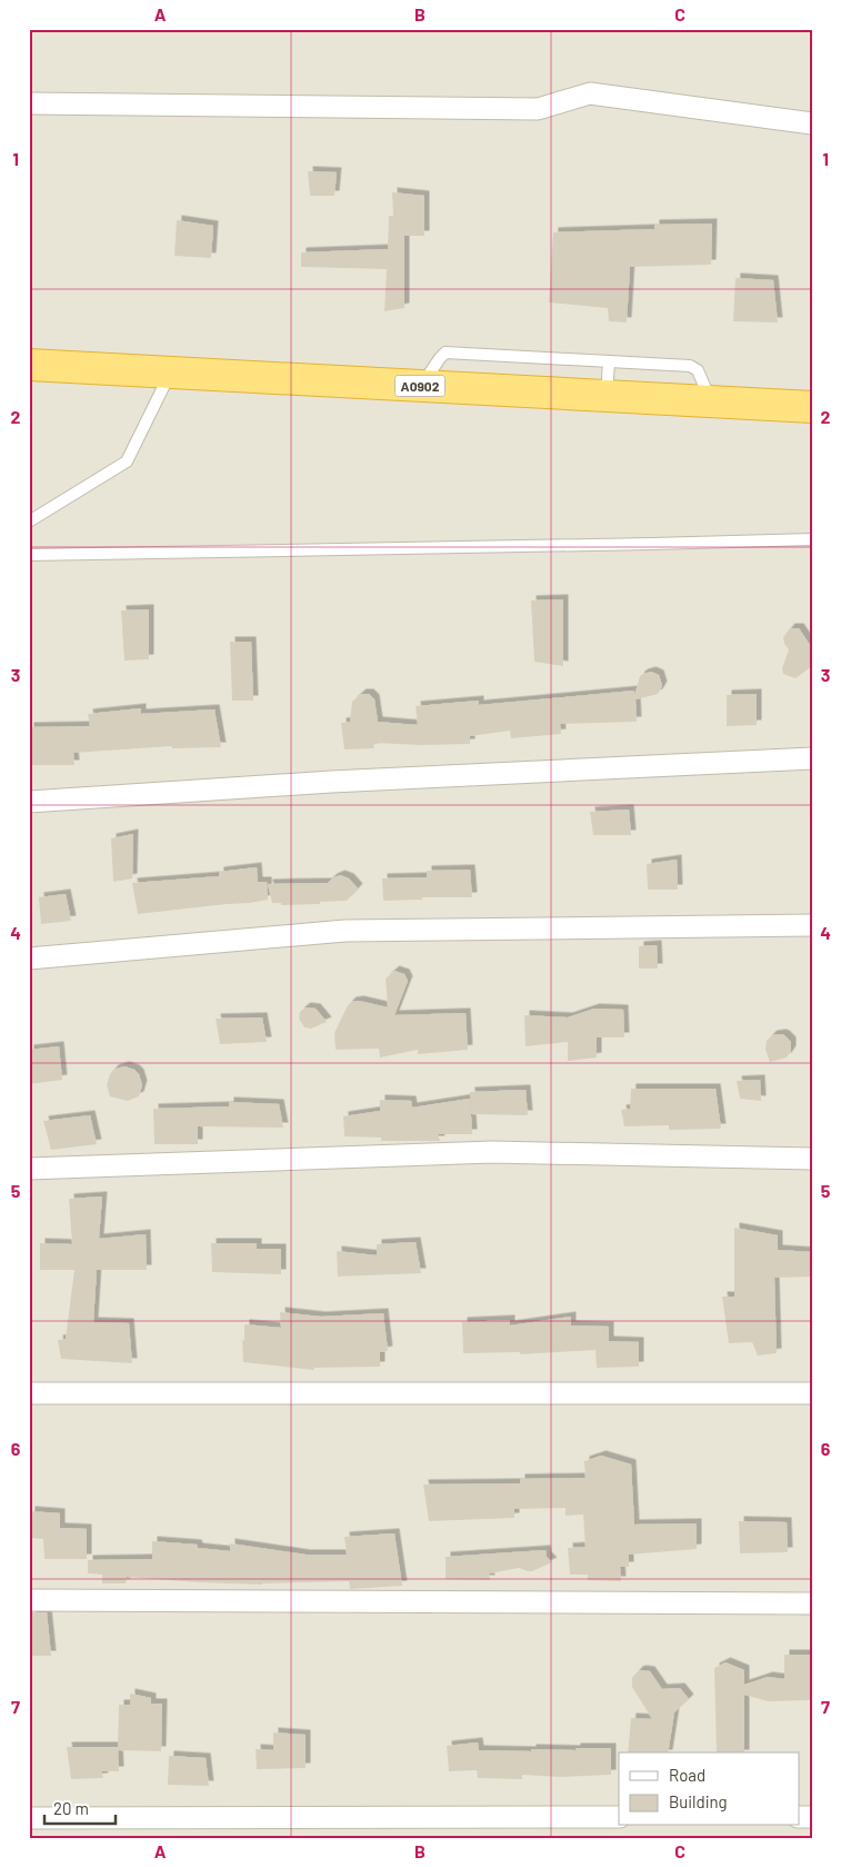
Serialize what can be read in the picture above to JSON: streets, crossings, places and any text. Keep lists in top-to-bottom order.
{
  "streets": {
    "highway": ["A0902"]
  },
  "legend": ["Road", "Building"],
  "scale_bar": "20 m",
  "grid": {
    "columns": ["A", "B", "C"],
    "rows": [
      "1",
      "2",
      "3",
      "4",
      "5",
      "6",
      "7"
    ]
  }
}
